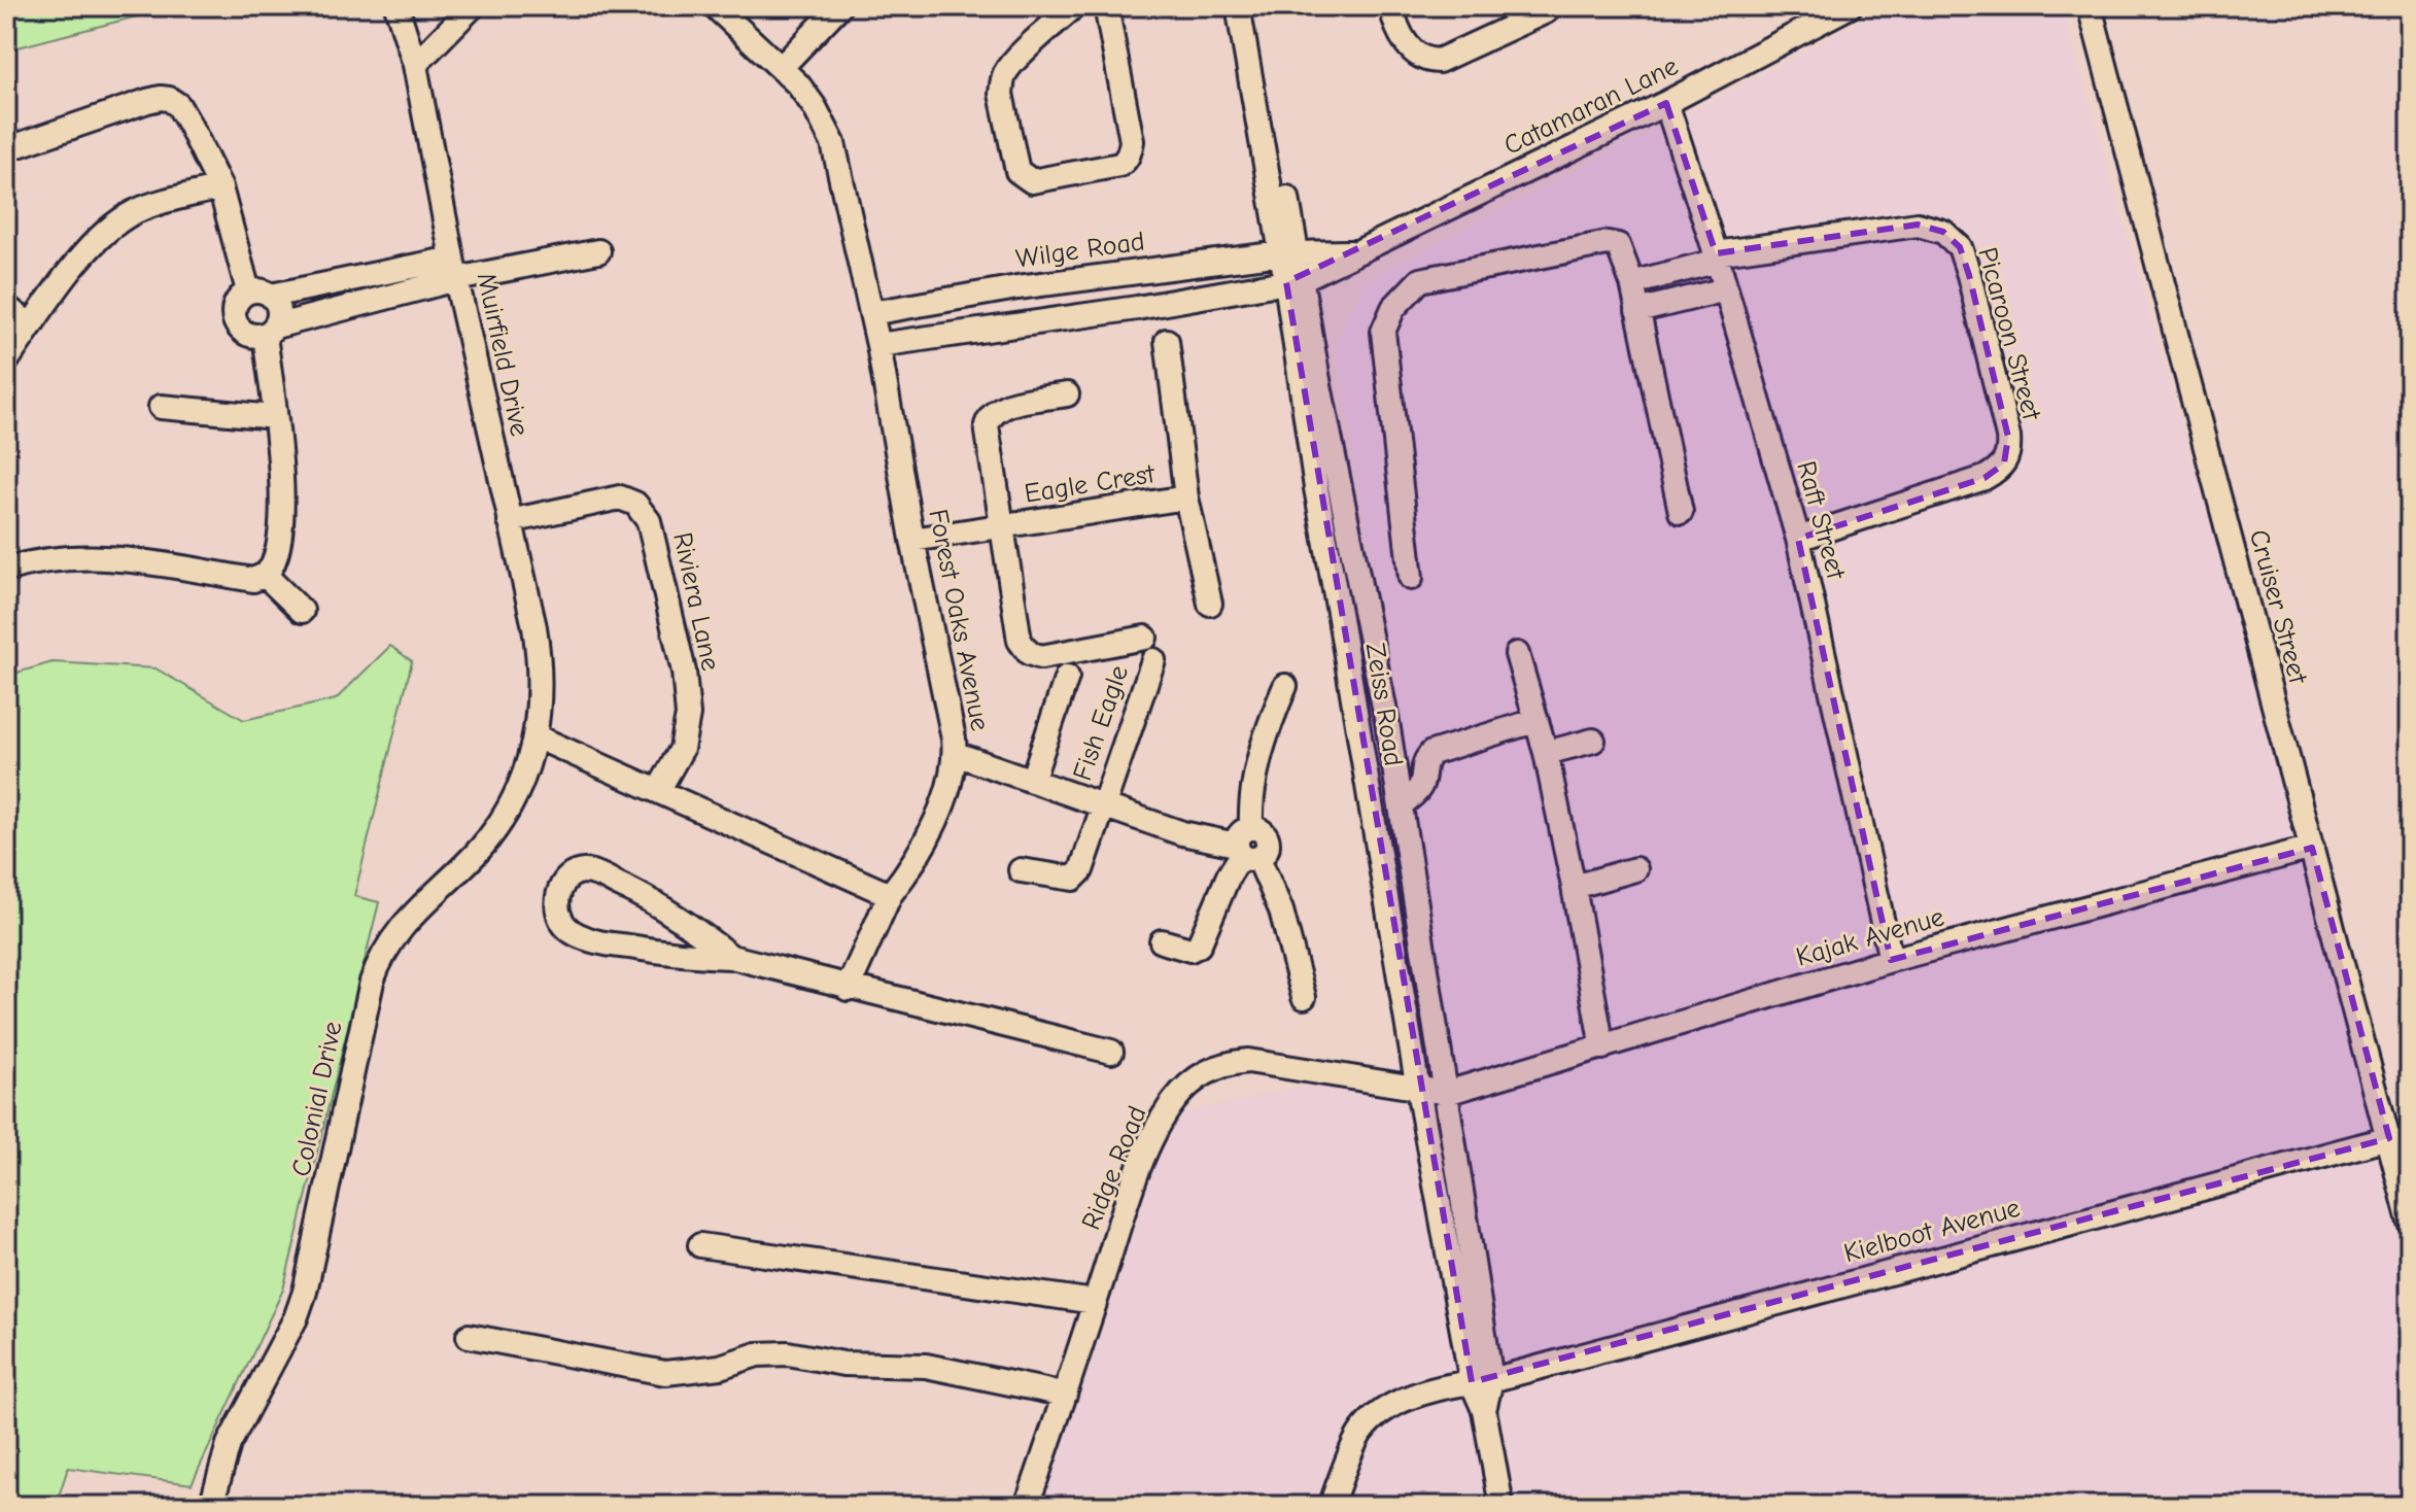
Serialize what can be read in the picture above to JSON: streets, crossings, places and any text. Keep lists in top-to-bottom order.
{
  "streets": {
    "street": [
      "Catamaran Lane",
      "Wilge Road",
      "Picaroon Street",
      "Muirfield Drive",
      "Eagle Crest",
      "Raft Street",
      "Riviera Lane",
      "Cruiser Street",
      "Forest Oaks Avenue",
      "Zeiss Road",
      "Fish Eagle",
      "Kajak Avenue",
      "Colonial Drive",
      "Ridge Road",
      "Kielboot Avenue"
    ]
  },
  "crossings": [
    ["Catamaran Lane", "Wilge Road"],
    ["Catamaran Lane", "Raft Street"],
    ["Catamaran Lane", "Zeiss Road"],
    ["Wilge Road", "Forest Oaks Avenue"],
    ["Wilge Road", "Zeiss Road"],
    ["Picaroon Street", "Raft Street"],
    ["Muirfield Drive", "Riviera Lane"],
    ["Muirfield Drive", "Colonial Drive"],
    ["Eagle Crest", "Forest Oaks Avenue"],
    ["Raft Street", "Kajak Avenue"],
    ["Cruiser Street", "Kajak Avenue"],
    ["Cruiser Street", "Kielboot Avenue"],
    ["Forest Oaks Avenue", "Fish Eagle"],
    ["Zeiss Road", "Kajak Avenue"],
    ["Zeiss Road", "Ridge Road"],
    ["Zeiss Road", "Kielboot Avenue"],
    ["Kajak Avenue", "Ridge Road"]
  ]
}
